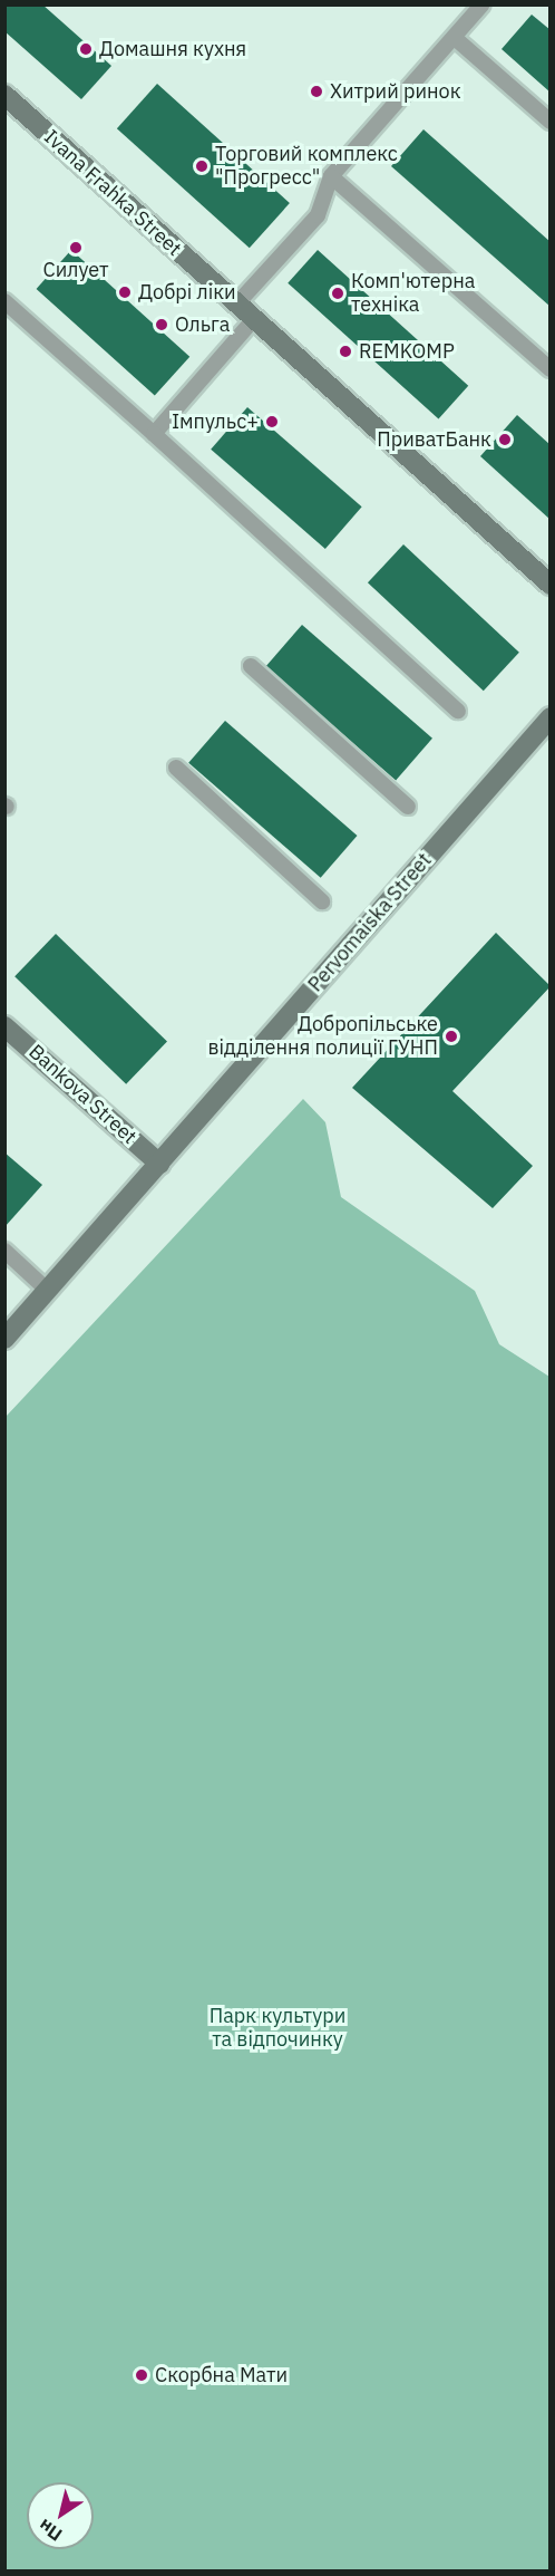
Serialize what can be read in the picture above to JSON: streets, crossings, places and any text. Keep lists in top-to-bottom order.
{
  "streets": {
    "street": ["Ivana Frahka Street", "Pervomaiska Street", "Bankova Street"]
  },
  "crossings": [
    ["Pervomaiska Street", "Bankova Street"]
  ],
  "parks": ["Парк культури та відпочинку"],
  "places": [
    "Домашня кухня",
    "Хитрий ринок",
    "Торговий комплекс \"Прогресс\"",
    "Силует",
    "Добрі ліки",
    "Комп'ютерна техніка",
    "Ольга",
    "REMKOMP",
    "Імпульс+",
    "ПриватБанк",
    "Добропільське відділення полиції ГУНП",
    "Скорбна Мати"
  ],
  "north": "bottom left"
}
